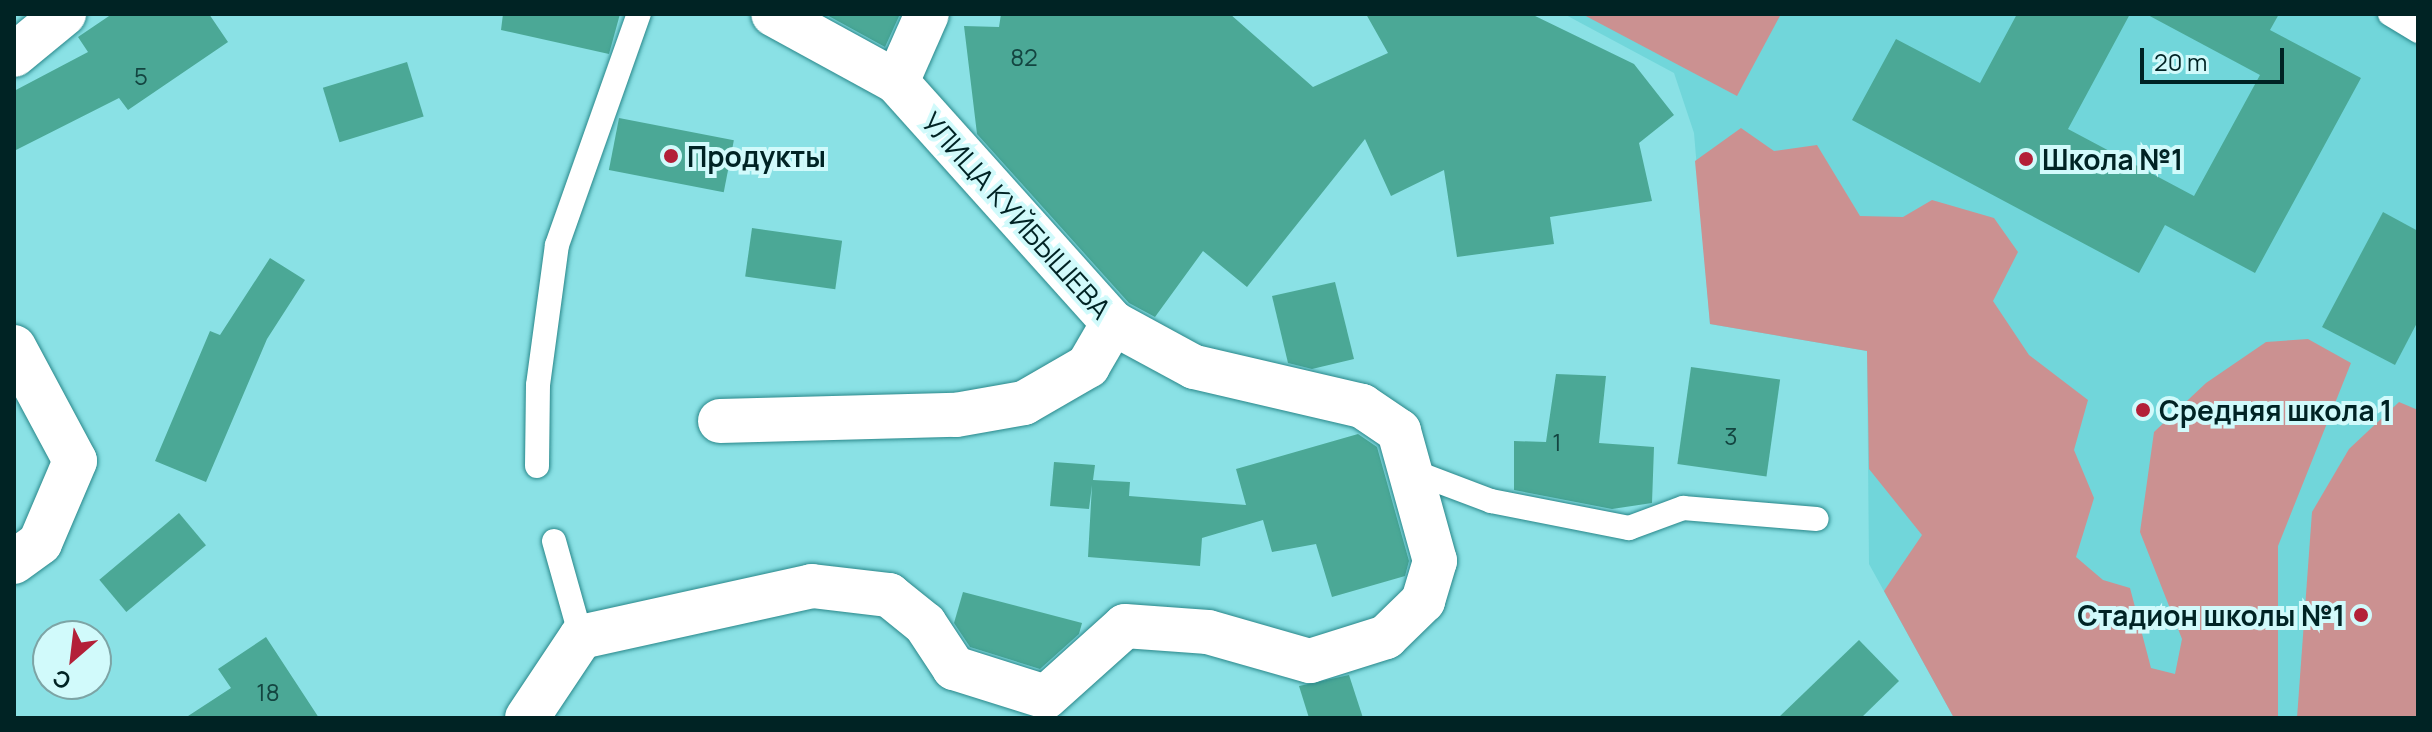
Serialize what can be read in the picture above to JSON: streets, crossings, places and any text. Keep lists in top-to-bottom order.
{
  "streets": {
    "street": ["УЛИЦА КУЙБЫШЕВА"]
  },
  "places": [
    "Продукты",
    "Школа №1",
    "Средняя школа 1",
    "Стадион школы №1"
  ],
  "house_numbers": [
    "82",
    "5",
    "3",
    "1",
    "18"
  ],
  "scale_bar": "20 m",
  "north": "bottom left"
}
